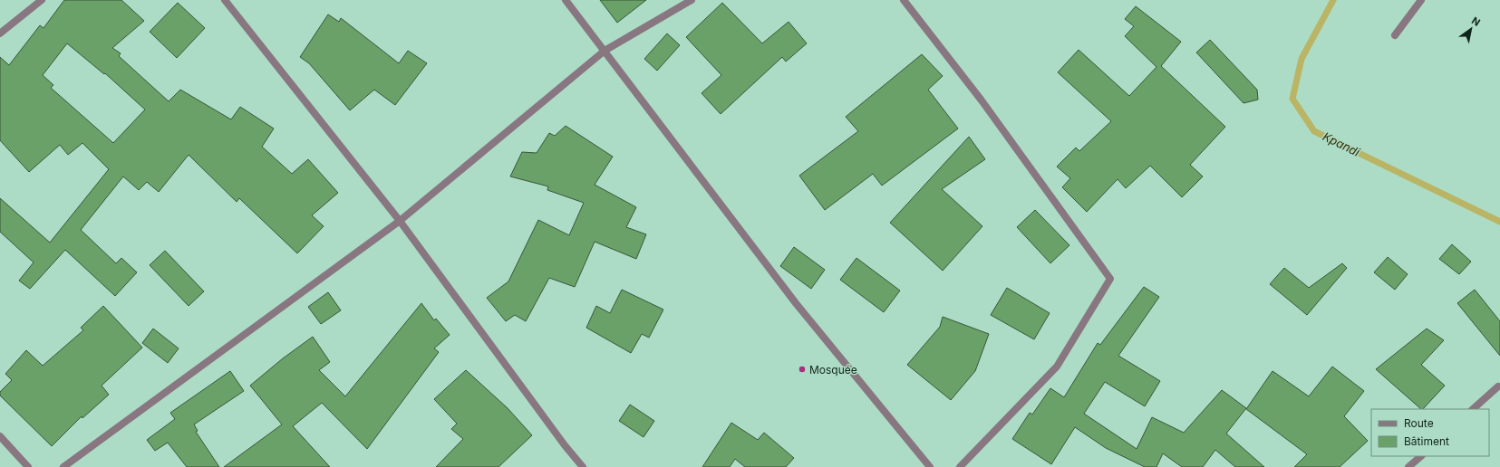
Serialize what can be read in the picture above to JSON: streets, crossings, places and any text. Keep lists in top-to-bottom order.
{
  "water": ["Kpandi"],
  "places": ["Mosquée"],
  "legend": ["Route", "Bâtiment"],
  "north": "top right"
}
